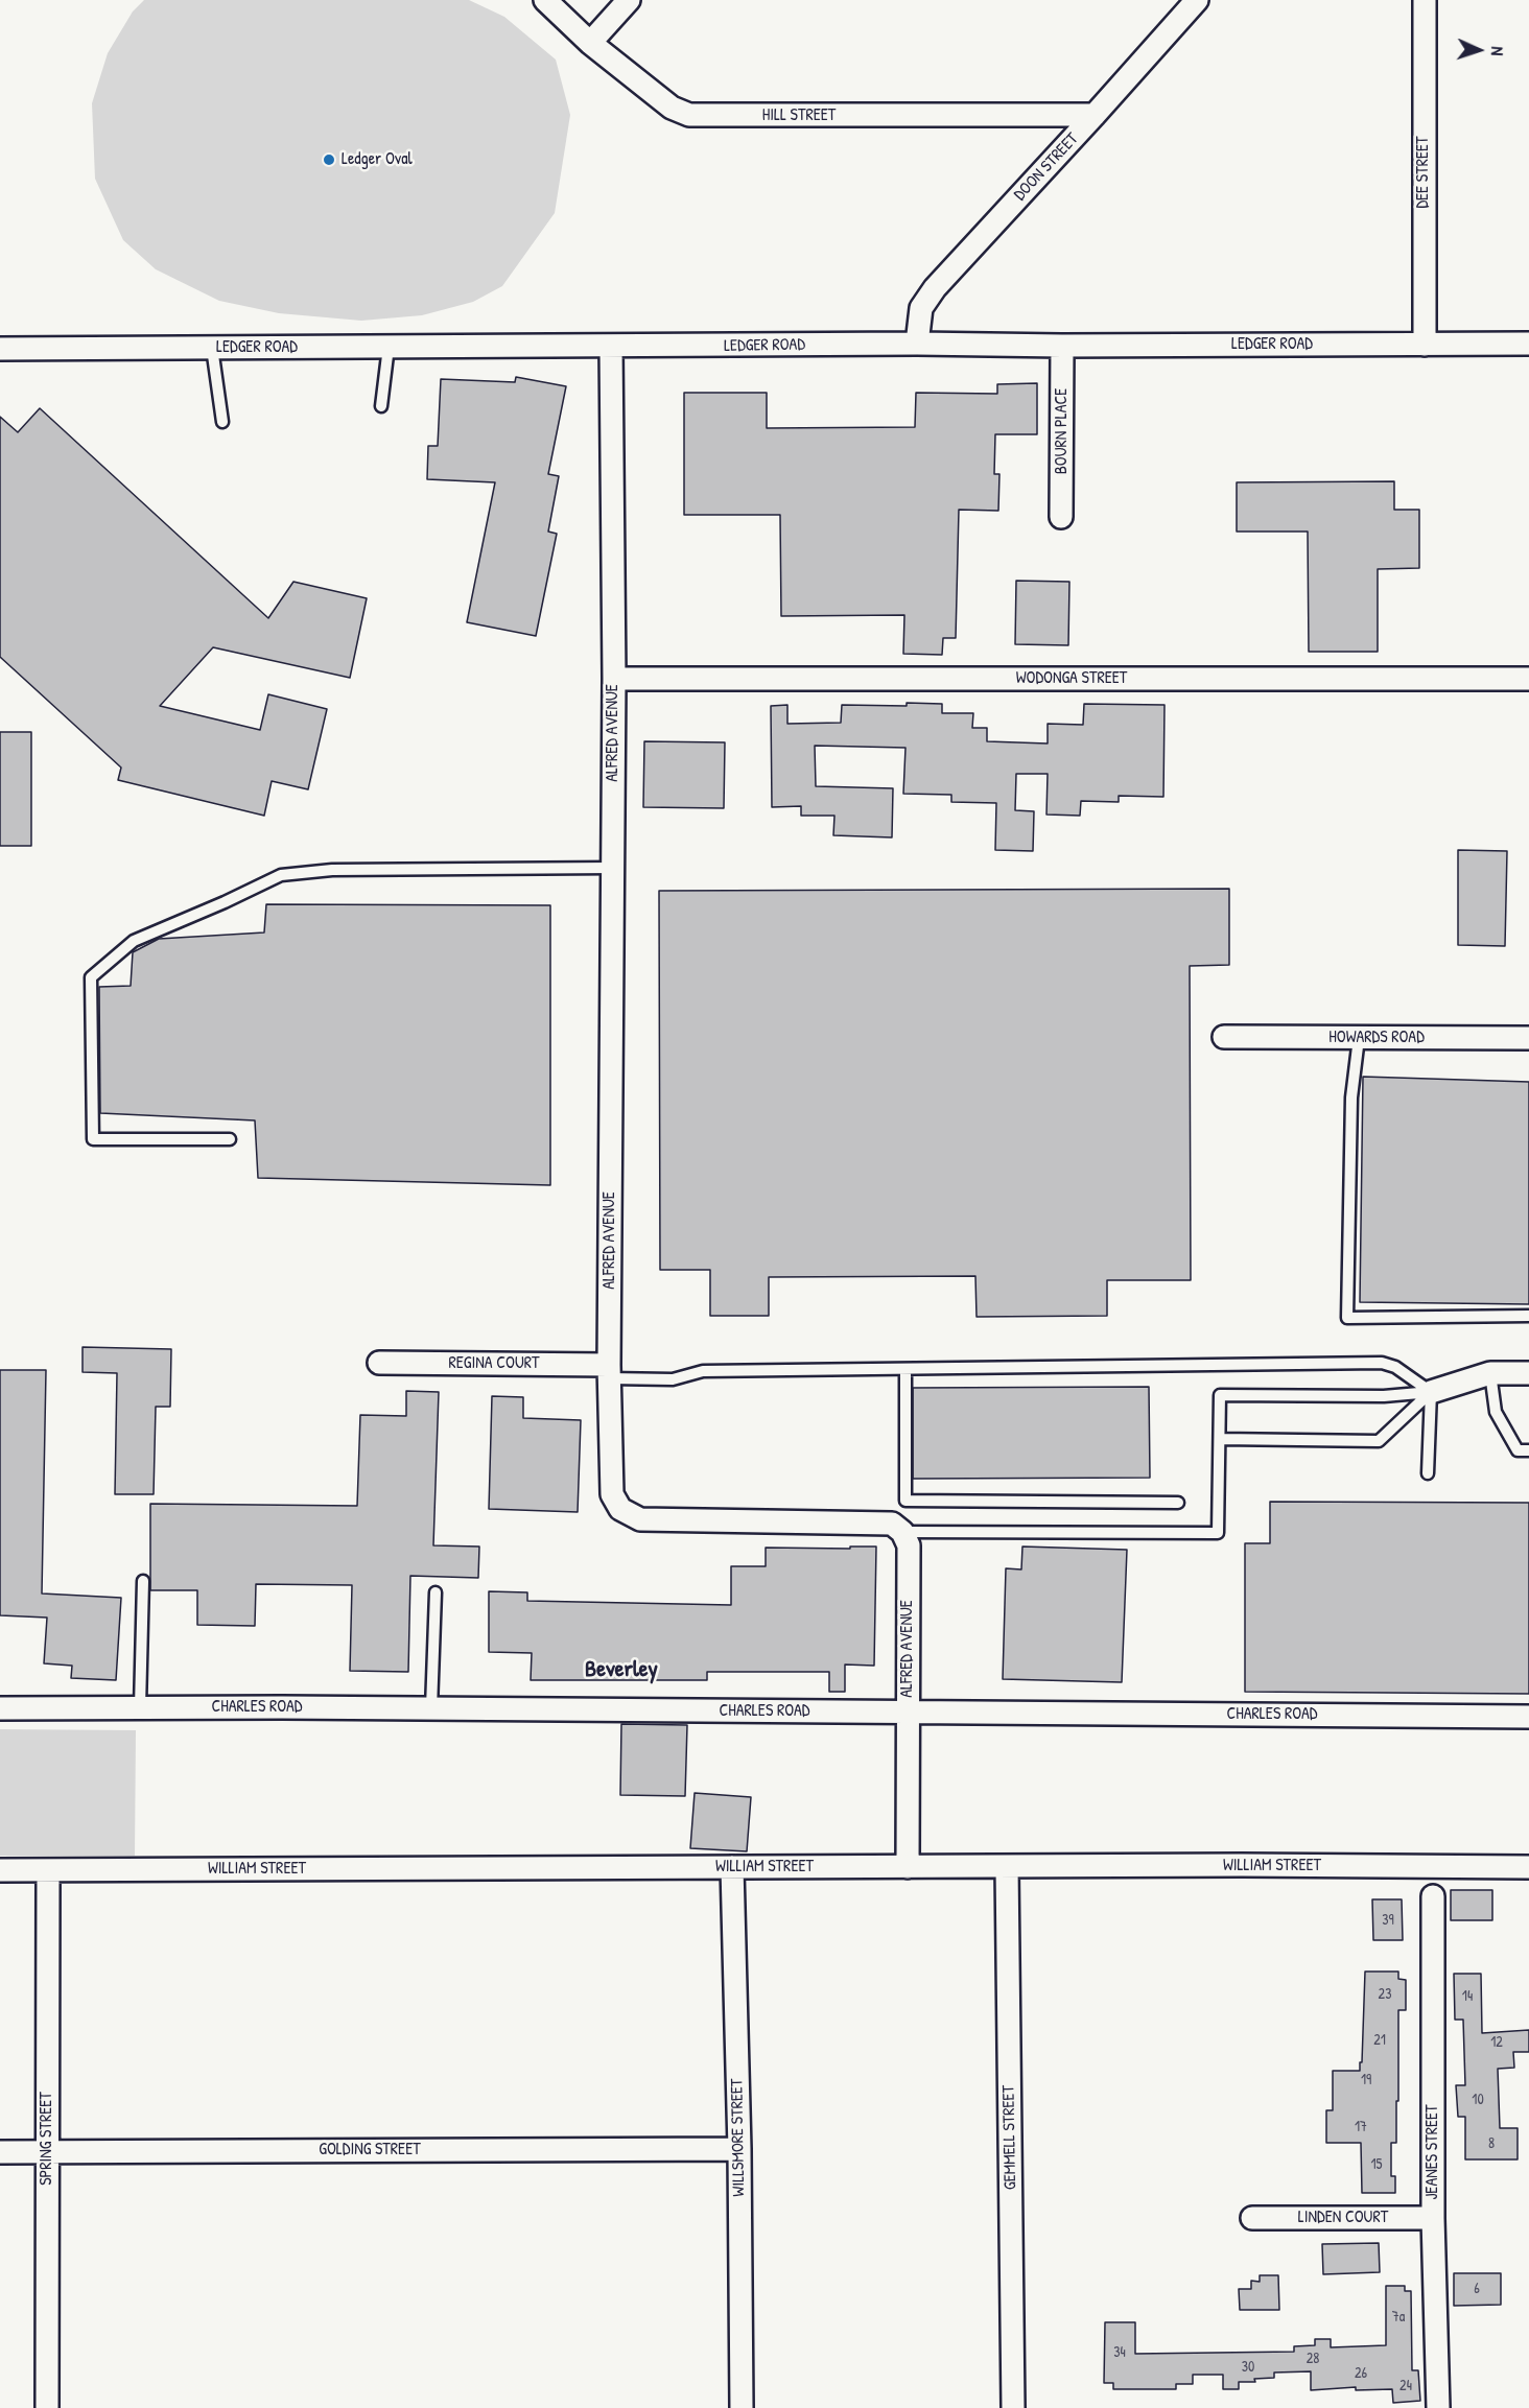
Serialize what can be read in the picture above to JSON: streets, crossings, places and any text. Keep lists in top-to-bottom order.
{
  "streets": {
    "street": [
      "HILL STREET",
      "DOON STREET",
      "DEE STREET",
      "LEDGER ROAD",
      "BOURN PLACE",
      "WODONGA STREET",
      "ALFRED AVENUE",
      "HOWARDS ROAD",
      "REGINA COURT",
      "CHARLES ROAD",
      "WILLIAM STREET",
      "WILLSMORE STREET",
      "GEMMELL STREET",
      "SPRING STREET",
      "GOLDING STREET",
      "JEANES STREET",
      "LINDEN COURT"
    ]
  },
  "crossings": [
    ["HILL STREET", "DOON STREET"],
    ["DOON STREET", "LEDGER ROAD"],
    ["DEE STREET", "LEDGER ROAD"],
    ["LEDGER ROAD", "BOURN PLACE"],
    ["LEDGER ROAD", "ALFRED AVENUE"],
    ["WODONGA STREET", "ALFRED AVENUE"],
    ["ALFRED AVENUE", "REGINA COURT"],
    ["ALFRED AVENUE", "CHARLES ROAD"],
    ["ALFRED AVENUE", "WILLIAM STREET"],
    ["WILLIAM STREET", "WILLSMORE STREET"],
    ["WILLIAM STREET", "GEMMELL STREET"],
    ["WILLIAM STREET", "SPRING STREET"],
    ["WILLSMORE STREET", "GOLDING STREET"],
    ["SPRING STREET", "GOLDING STREET"],
    ["JEANES STREET", "LINDEN COURT"]
  ],
  "districts": ["Beverley"],
  "places": ["Ledger Oval"],
  "house_numbers": [
    "39",
    "23",
    "14",
    "21",
    "12",
    "19",
    "10",
    "17",
    "8",
    "15",
    "6",
    "7a",
    "34",
    "28",
    "30",
    "26",
    "24"
  ],
  "north": "right"
}
